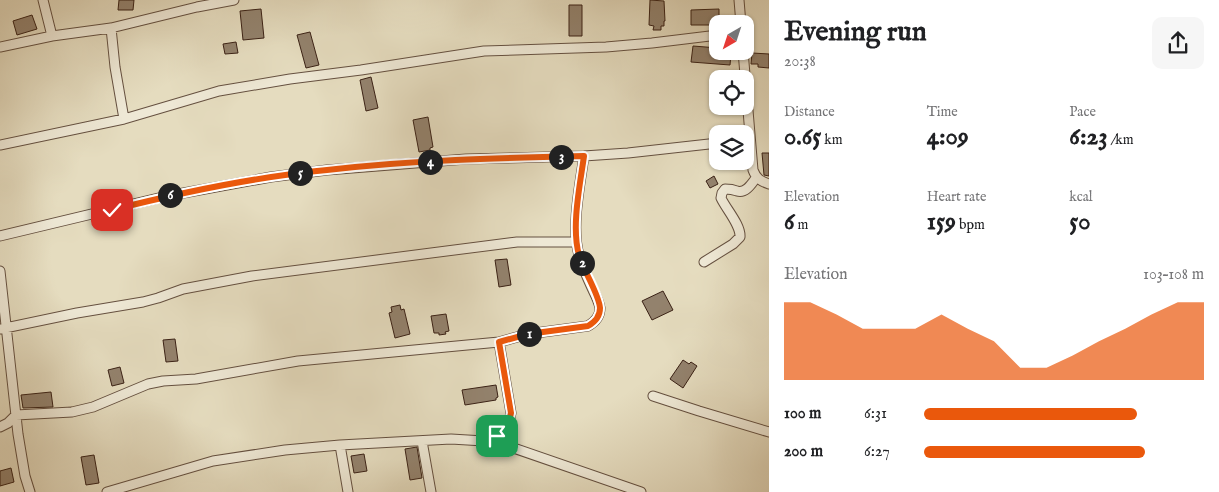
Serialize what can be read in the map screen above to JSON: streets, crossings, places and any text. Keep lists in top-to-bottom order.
{
  "north": "bottom left",
  "page": {
    "heading": ["Evening run", "20:38"],
    "stats": [
      ["Distance", "0.65 km"],
      ["Time", "4:09"],
      ["Pace", "6:23 /km"],
      ["Elevation", "6 m"],
      ["Heart rate", "159 bpm"],
      ["kcal", "50"]
    ],
    "pins": [
      "3",
      "4",
      "5",
      "6",
      "2",
      "1"
    ],
    "chart": ["Elevation", "103–108 m"],
    "list": [
      {
        "name": "100 m",
        "note": "6:31"
      },
      {
        "name": "200 m",
        "note": "6:27"
      }
    ]
  }
}
